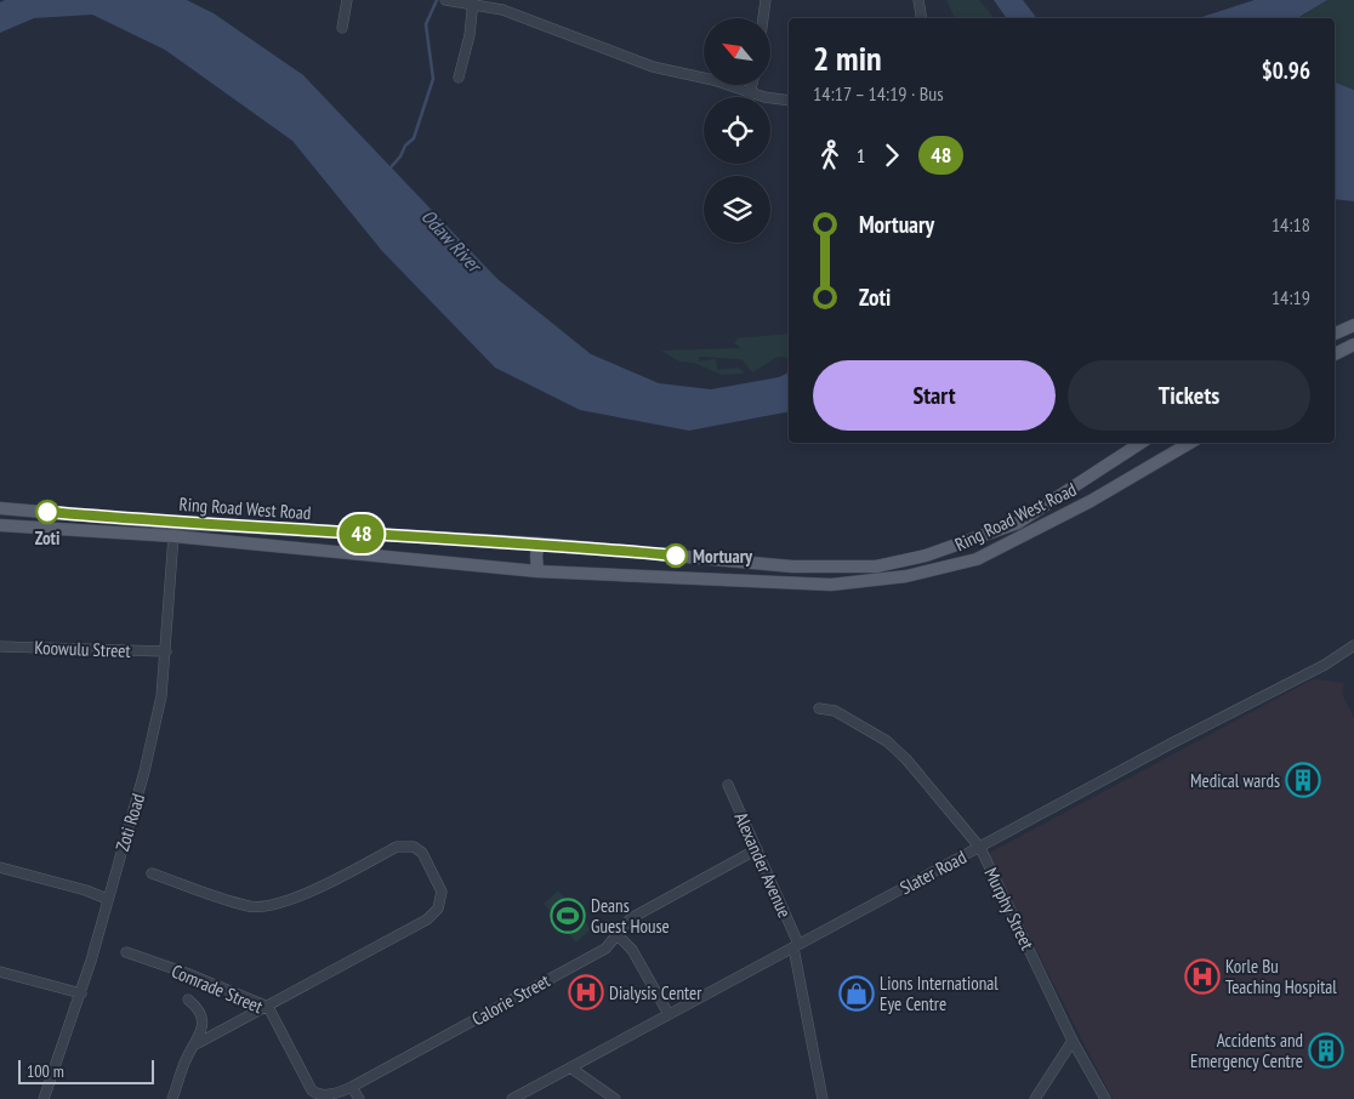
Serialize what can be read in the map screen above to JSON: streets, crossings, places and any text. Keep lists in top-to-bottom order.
{
  "streets": {
    "main road": ["Ring Road West Road"],
    "street": [
      "Koowulu Street",
      "Zoti Road",
      "Alexander Avenue",
      "Slater Road",
      "Murphy Street",
      "Comrade Street",
      "Calorie Street"
    ]
  },
  "crossings": [
    ["Ring Road West Road", "Zoti Road"],
    ["Koowulu Street", "Zoti Road"],
    ["Alexander Avenue", "Slater Road"],
    ["Alexander Avenue", "Calorie Street"],
    ["Slater Road", "Murphy Street"],
    ["Comrade Street", "Calorie Street"]
  ],
  "water": ["Odaw River"],
  "places": {
    "other": ["Zoti", "Mortuary"],
    "building": ["Medical wards", "Accidents and Emergency Centre"],
    "sports": ["Deans Guest House"],
    "hospital": ["Korle Bu Teaching Hospital", "Dialysis Center"],
    "shop": ["Lions International Eye Centre"]
  },
  "lines": ["bus line 48"],
  "scale_bar": "100 m",
  "north": "top left",
  "page": {
    "on_map": "48",
    "heading": ["2 min", "14:17 – 14:19 · Bus", "$0.96"],
    "legs": ["1", "48"],
    "list": [
      {
        "name": "Mortuary",
        "value": "14:18"
      },
      {
        "name": "Zoti",
        "value": "14:19"
      }
    ],
    "buttons": ["Start", "Tickets"],
    "scale": "100 m"
  }
}
